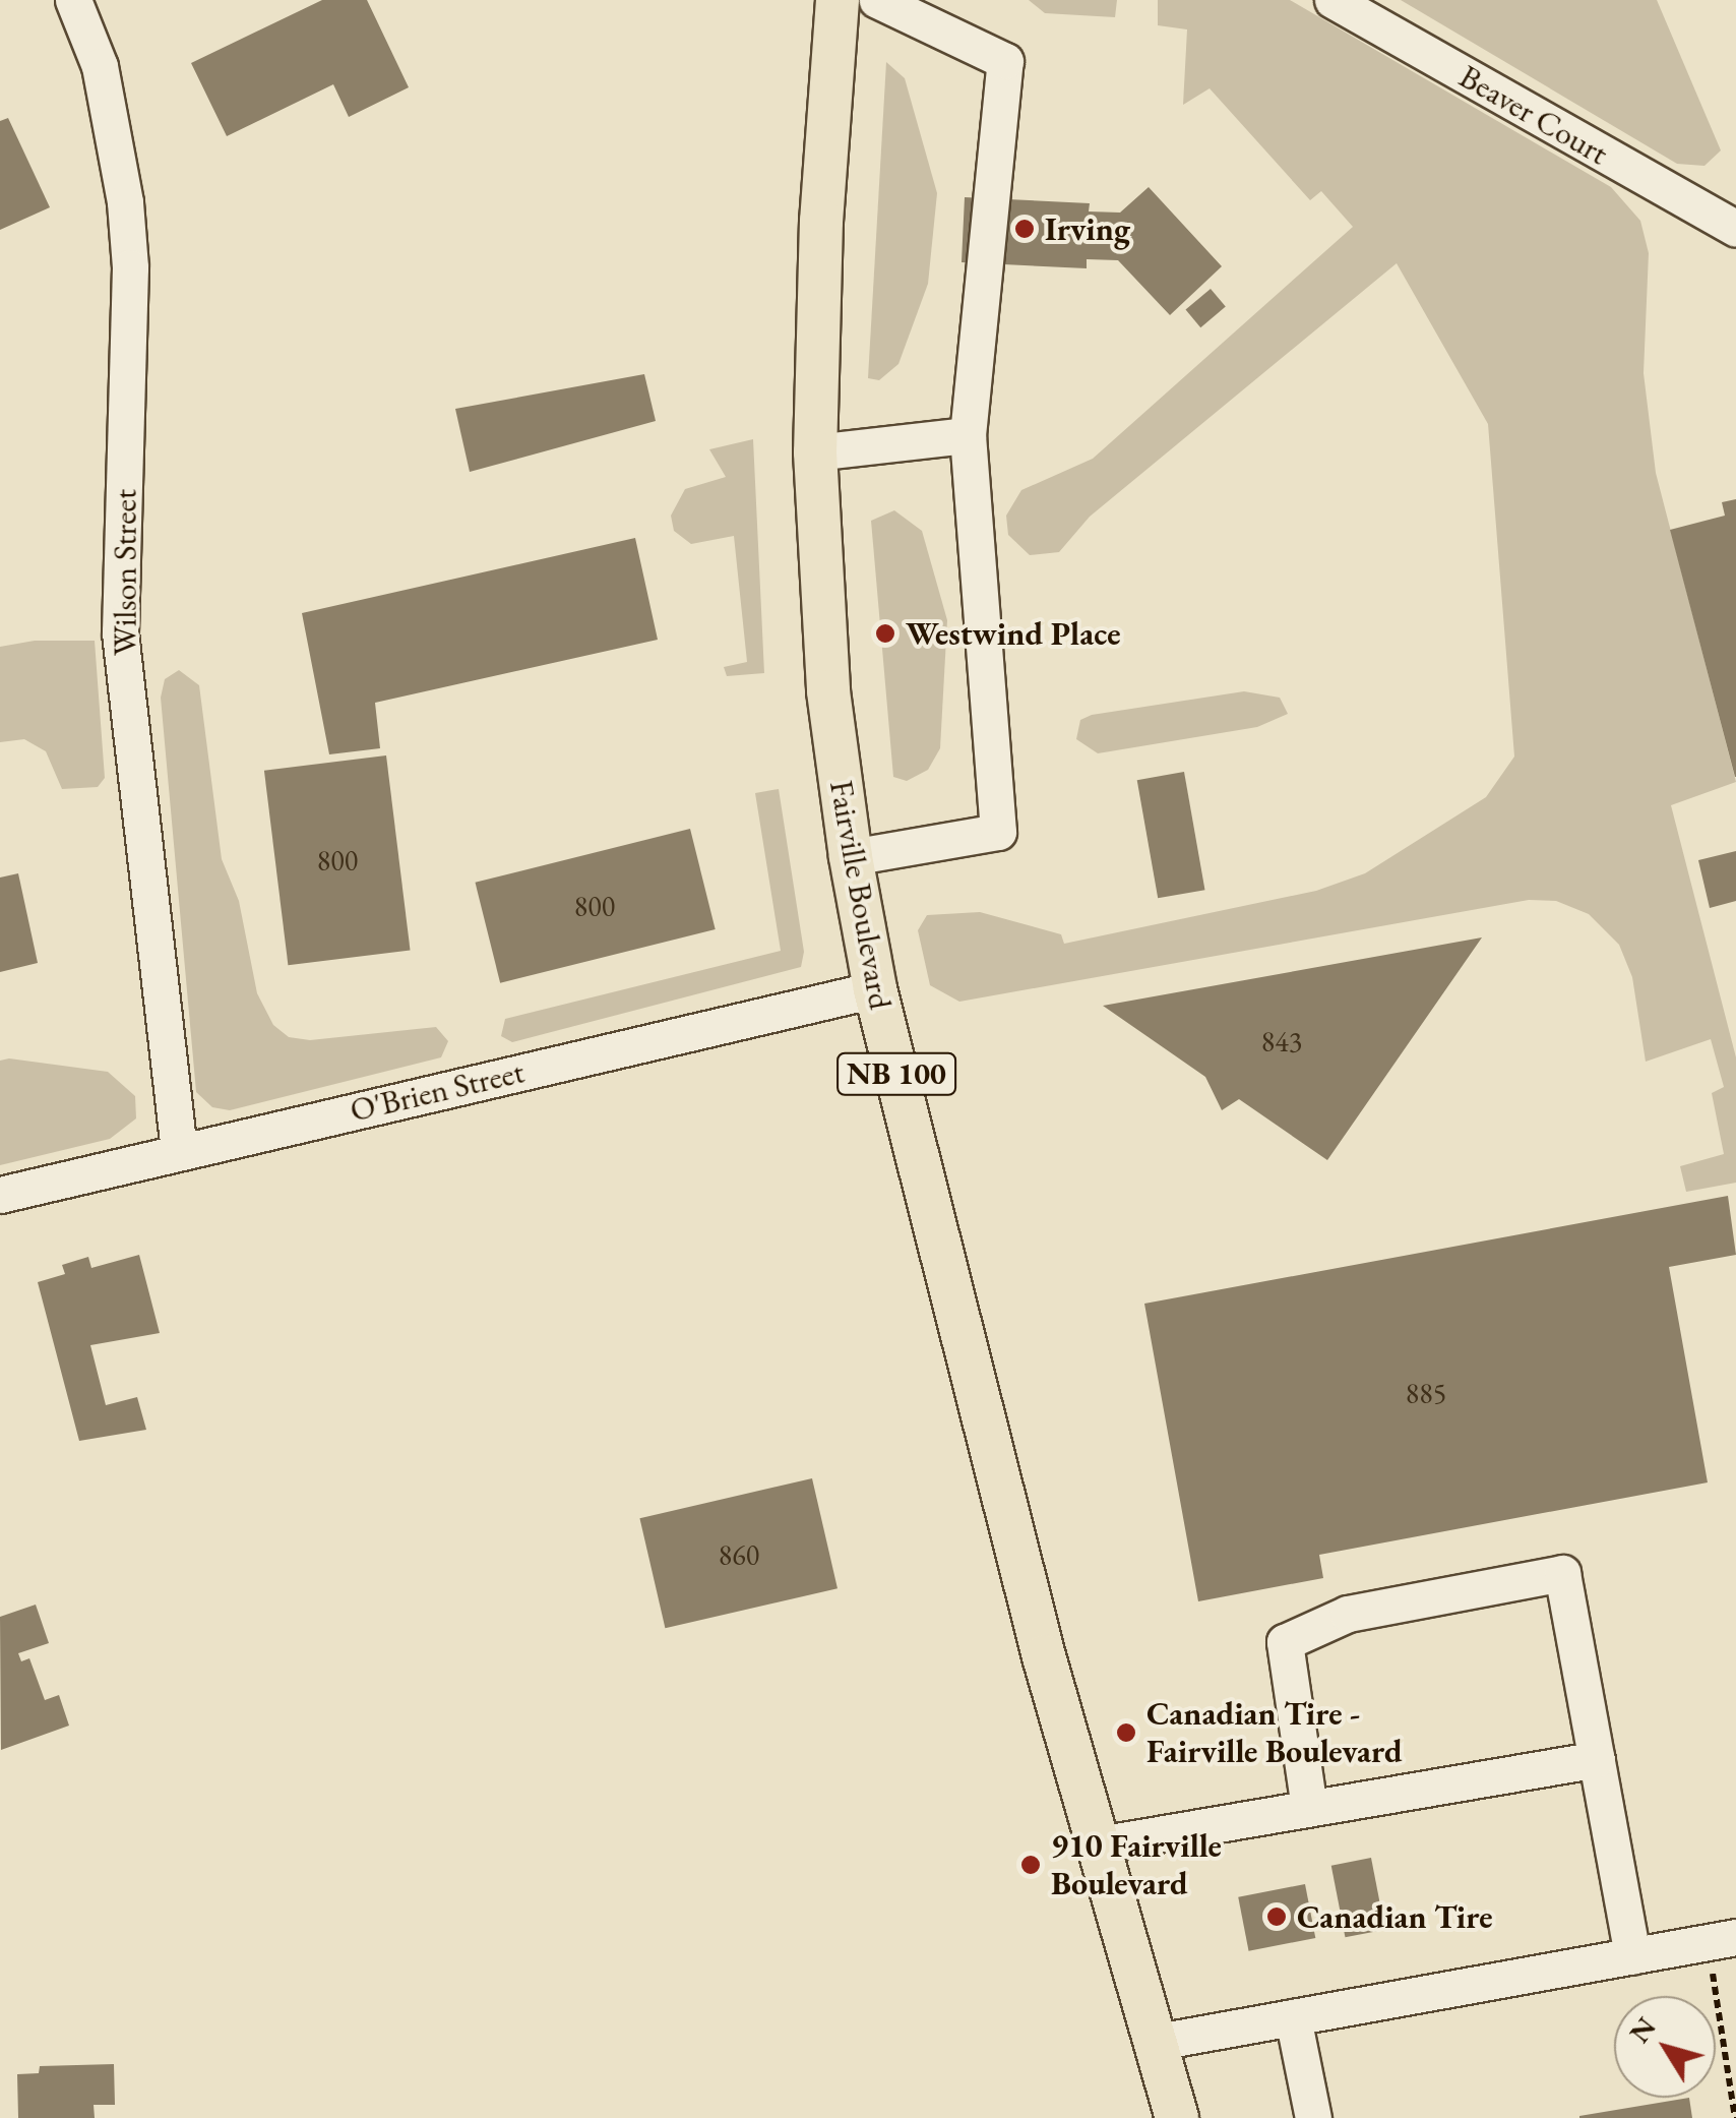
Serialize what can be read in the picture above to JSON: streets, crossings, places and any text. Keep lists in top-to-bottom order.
{
  "streets": {
    "main road": ["Fairville Boulevard", "NB 100"],
    "street": ["Beaver Court", "Wilson Street", "O'Brien Street"]
  },
  "crossings": [
    ["Wilson Street", "O'Brien Street"],
    ["Fairville Boulevard", "O'Brien Street"]
  ],
  "places": [
    "Irving",
    "Westwind Place",
    "Canadian Tire - Fairville Boulevard",
    "910 Fairville Boulevard",
    "Canadian Tire"
  ],
  "house_numbers": [
    "800",
    "800",
    "843",
    "885",
    "860"
  ],
  "north": "top left"
}
